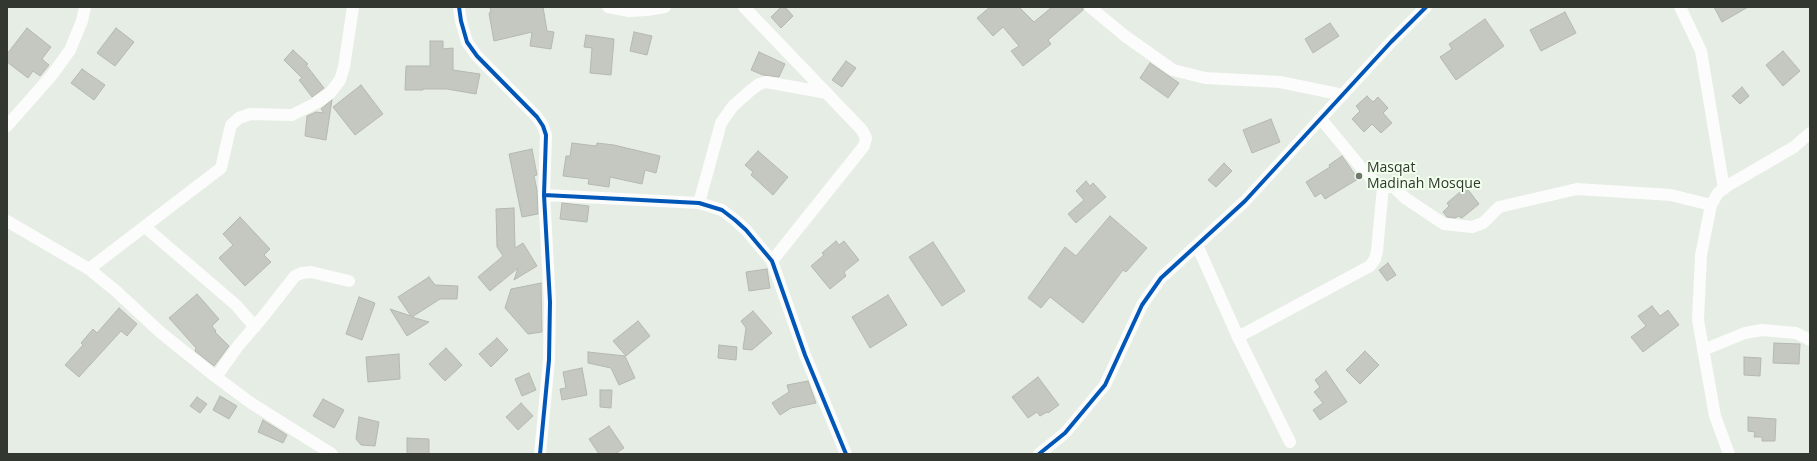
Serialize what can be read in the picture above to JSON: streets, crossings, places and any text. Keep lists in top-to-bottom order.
{
  "places": ["Masqat Madinah Mosque"]
}
